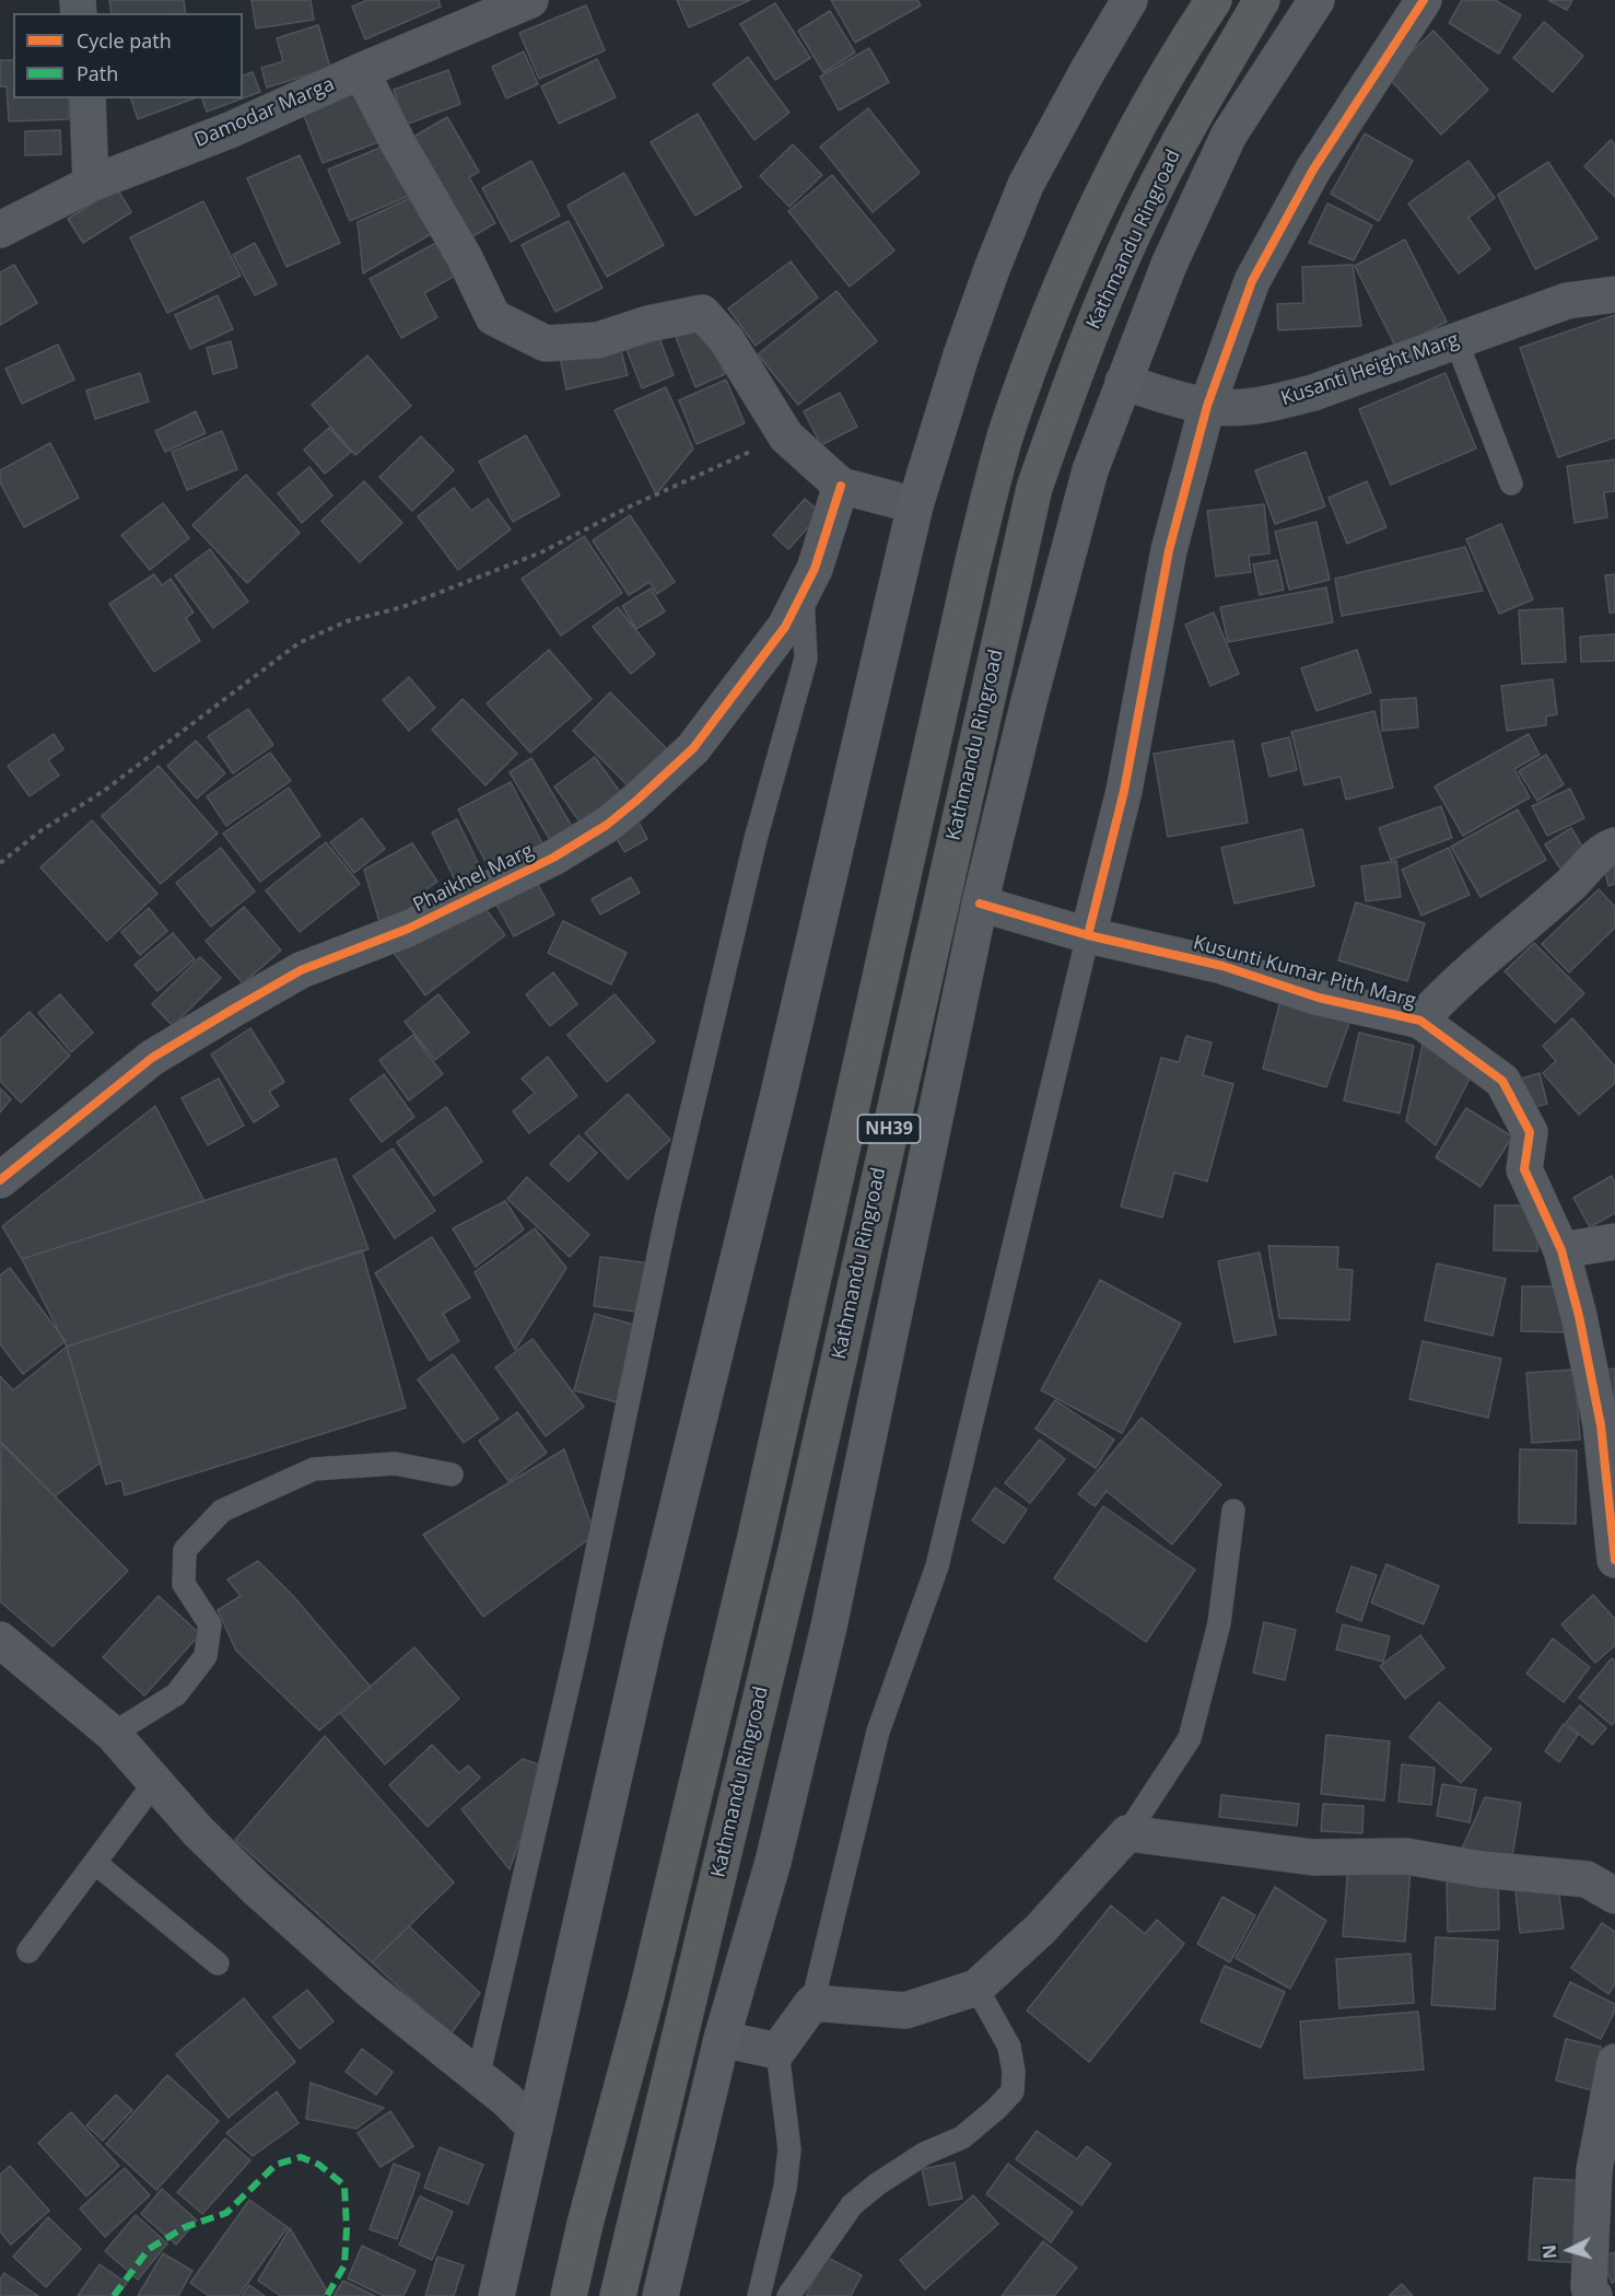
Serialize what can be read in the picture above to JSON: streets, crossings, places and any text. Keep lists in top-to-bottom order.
{
  "streets": {
    "highway": ["Kathmandu Ringroad", "NH39"],
    "street": [
      "Damodar Marga",
      "Kusanti Height Marg",
      "Phaikhel Marg",
      "Kusunti Kumar Pith Marg"
    ]
  },
  "legend": ["Cycle path", "Path"],
  "north": "left"
}
